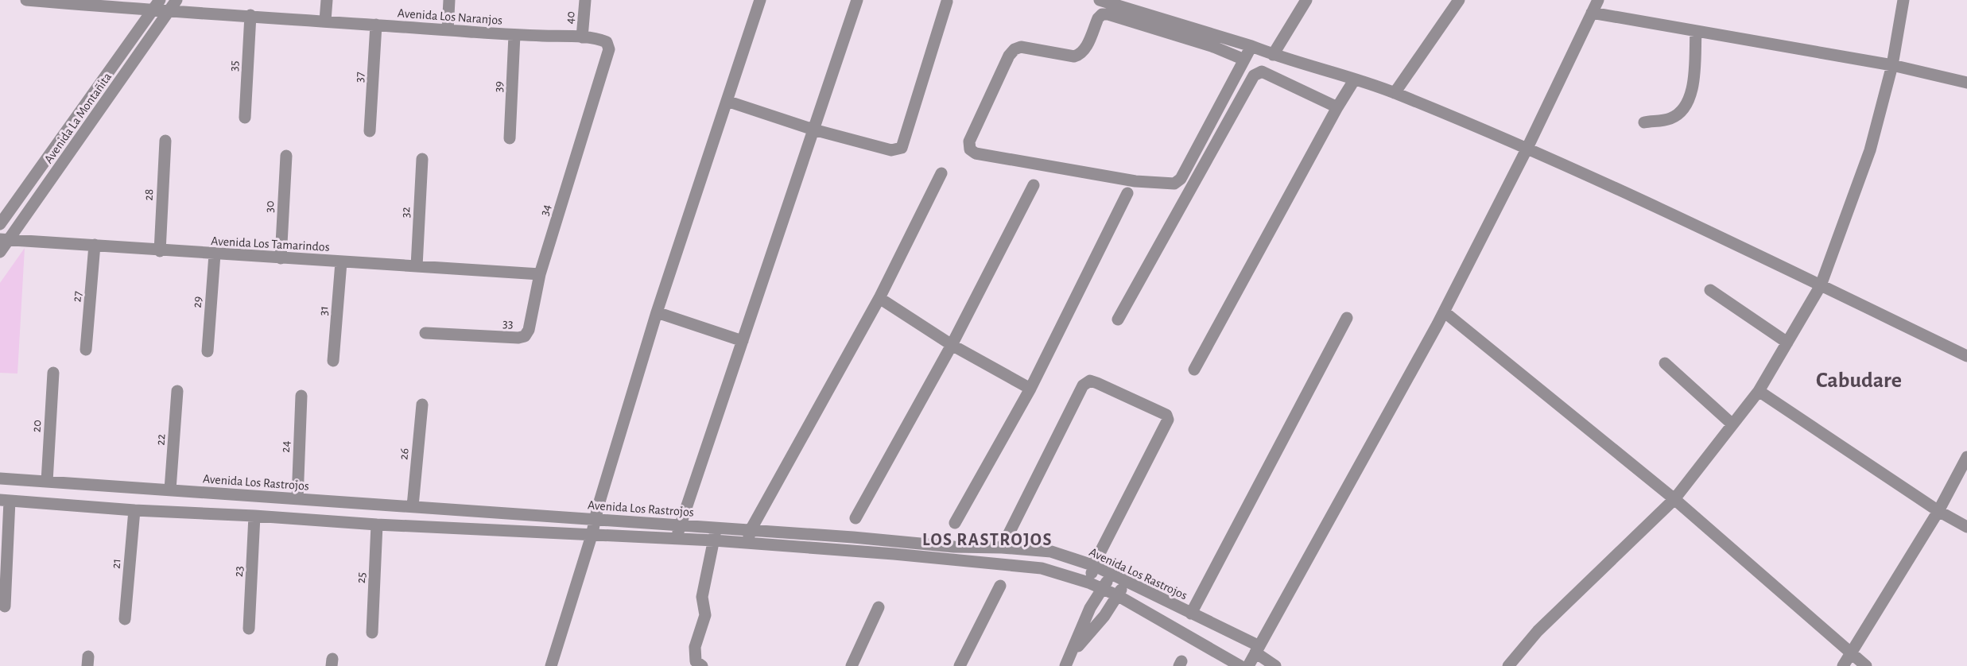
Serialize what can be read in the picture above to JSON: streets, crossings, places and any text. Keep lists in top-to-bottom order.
{
  "streets": {
    "street": [
      "Avenida Los Naranjos",
      "40",
      "35",
      "37",
      "39",
      "Avenida La Montañita",
      "28",
      "30",
      "34",
      "32",
      "Avenida Los Tamarindos",
      "27",
      "29",
      "31",
      "33",
      "20",
      "22",
      "24",
      "26",
      "Avenida Los Rastrojos",
      "21",
      "23",
      "25"
    ]
  },
  "crossings": [
    ["Avenida Los Naranjos", "40"],
    ["Avenida Los Naranjos", "35"],
    ["Avenida Los Naranjos", "37"],
    ["Avenida Los Naranjos", "39"],
    ["Avenida Los Naranjos", "Avenida La Montañita"],
    ["Avenida Los Naranjos", "34"],
    ["Avenida La Montañita", "Avenida Los Tamarindos"],
    ["28", "Avenida Los Tamarindos"],
    ["30", "Avenida Los Tamarindos"],
    ["34", "Avenida Los Tamarindos"],
    ["34", "33"],
    ["32", "Avenida Los Tamarindos"],
    ["Avenida Los Tamarindos", "27"],
    ["Avenida Los Tamarindos", "29"],
    ["Avenida Los Tamarindos", "31"],
    ["Avenida Los Tamarindos", "33"],
    ["20", "Avenida Los Rastrojos"],
    ["22", "Avenida Los Rastrojos"],
    ["24", "Avenida Los Rastrojos"],
    ["26", "Avenida Los Rastrojos"]
  ],
  "districts": ["Cabudare", "LOS RASTROJOS"]
}
